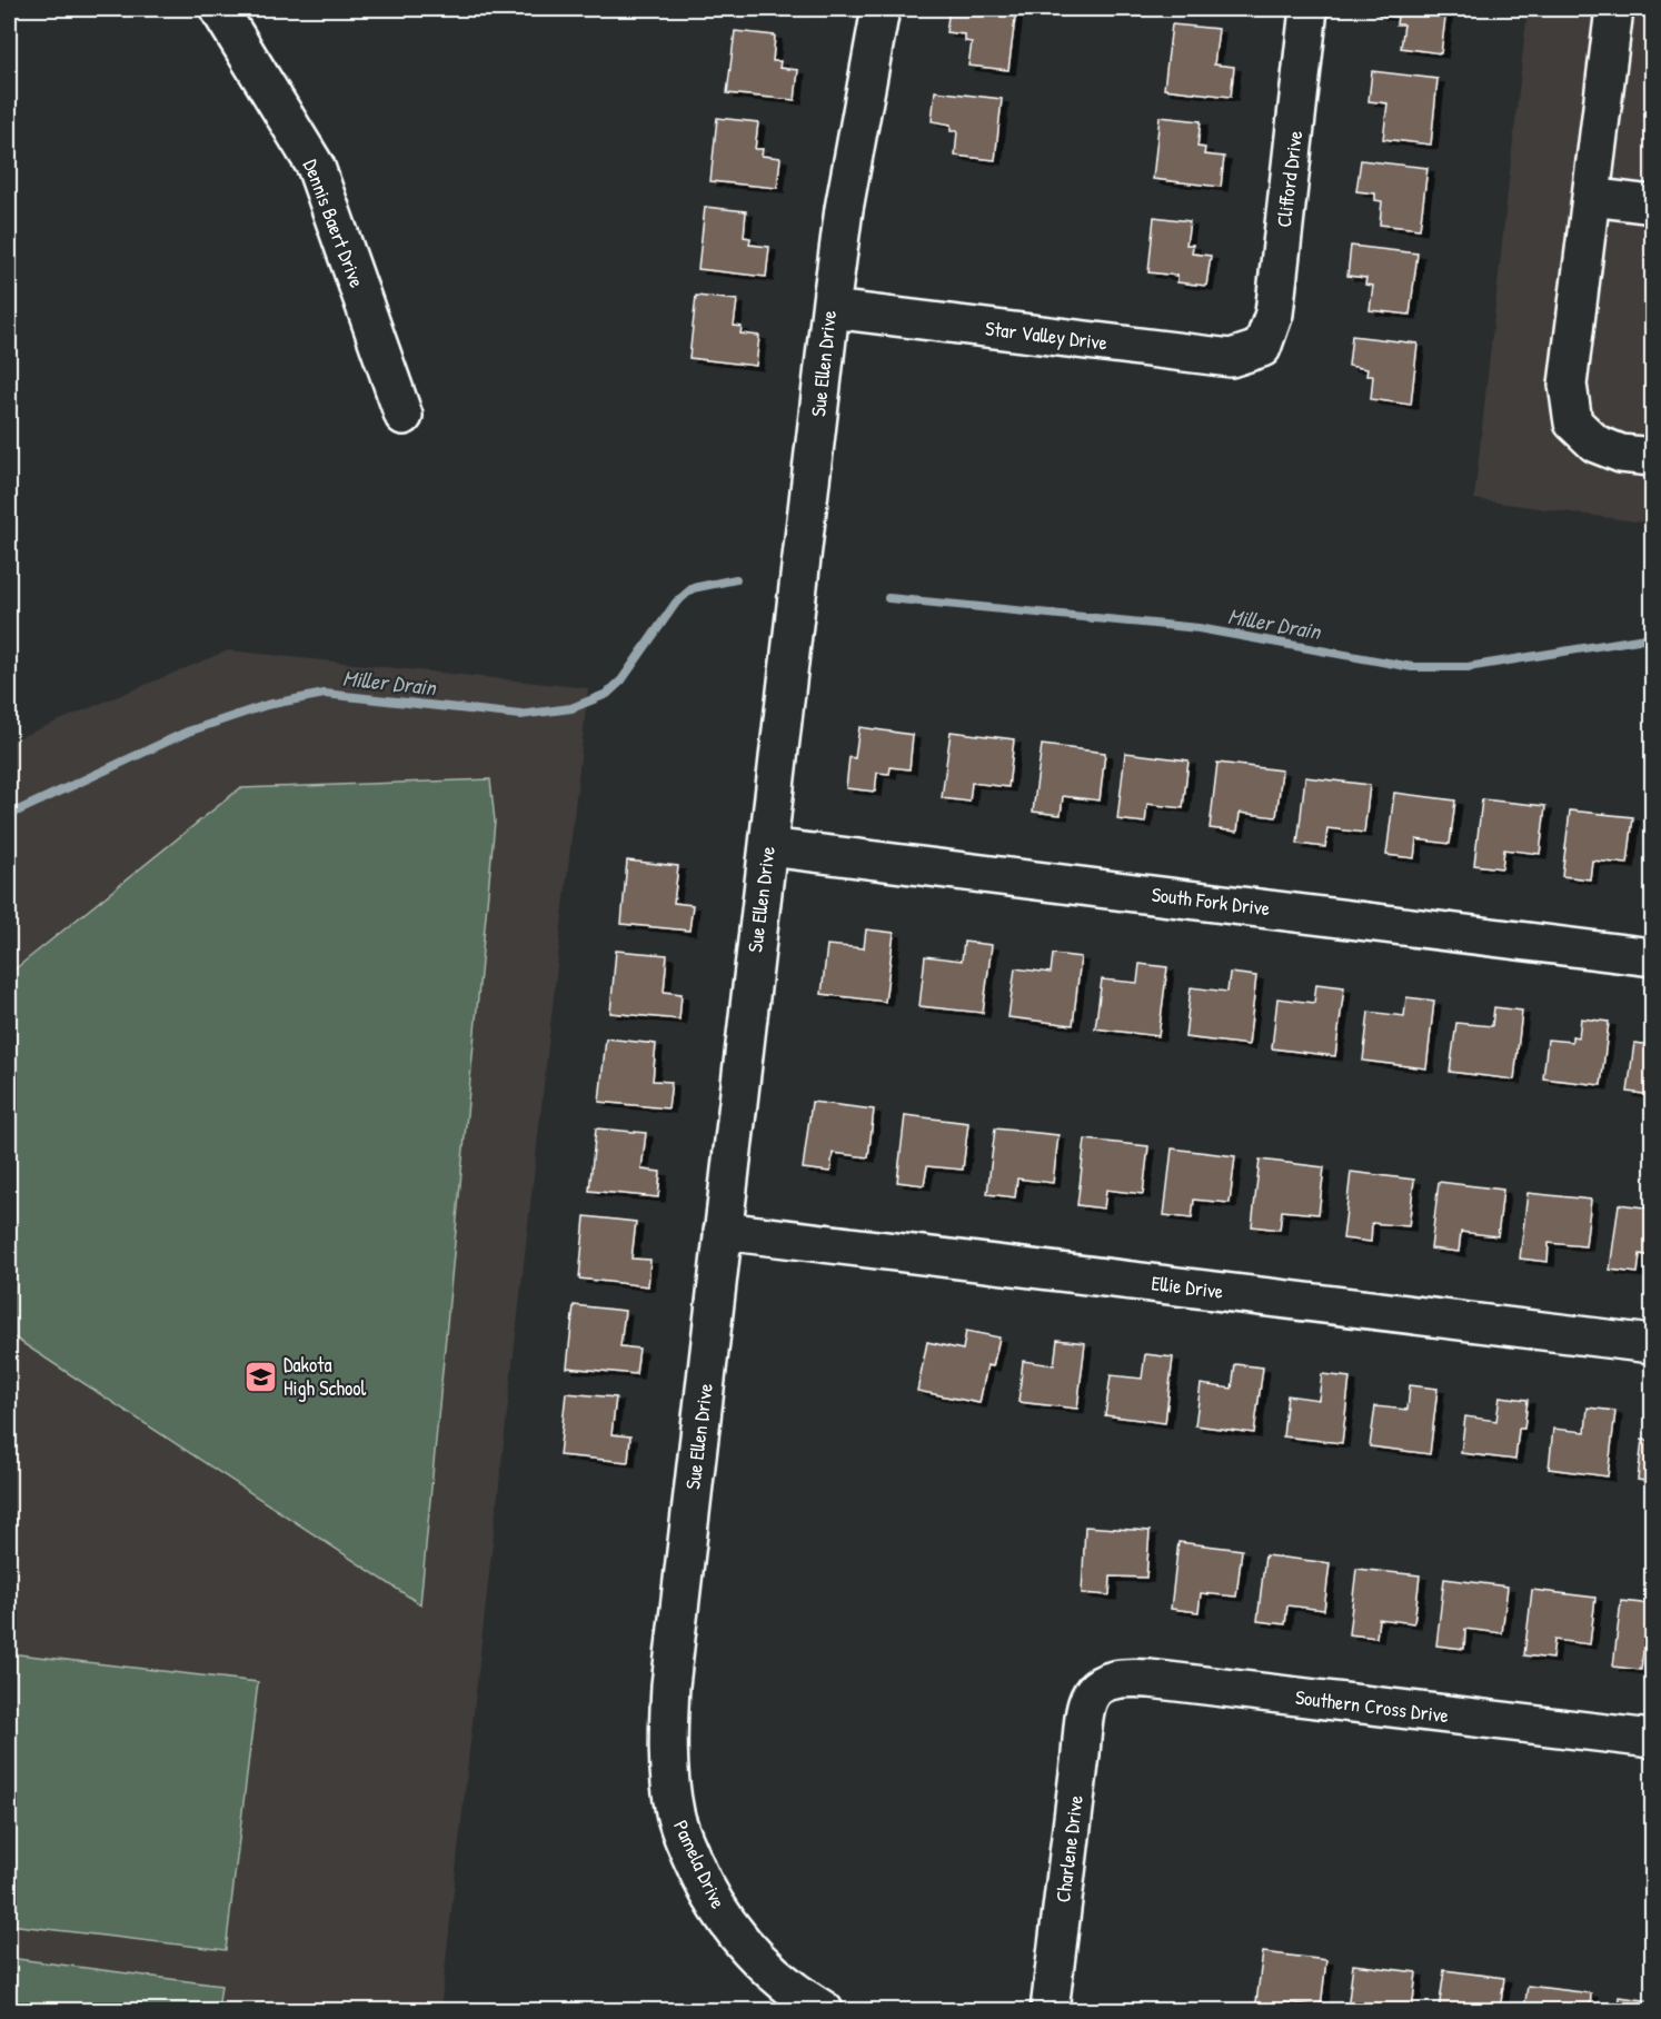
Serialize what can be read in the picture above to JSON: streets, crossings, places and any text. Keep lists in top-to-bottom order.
{
  "streets": {
    "street": [
      "Clifford Drive",
      "Dennis Baert Drive",
      "Star Valley Drive",
      "Sue Ellen Drive",
      "South Fork Drive",
      "Ellie Drive",
      "Southern Cross Drive",
      "Charlene Drive",
      "Pamela Drive"
    ]
  },
  "crossings": [
    ["Clifford Drive", "Star Valley Drive"],
    ["Star Valley Drive", "Sue Ellen Drive"],
    ["Sue Ellen Drive", "South Fork Drive"],
    ["Sue Ellen Drive", "Ellie Drive"],
    ["Sue Ellen Drive", "Pamela Drive"],
    ["Southern Cross Drive", "Charlene Drive"]
  ],
  "water": ["Miller Drain"],
  "places": {
    "school or university": ["Dakota High School"]
  }
}
